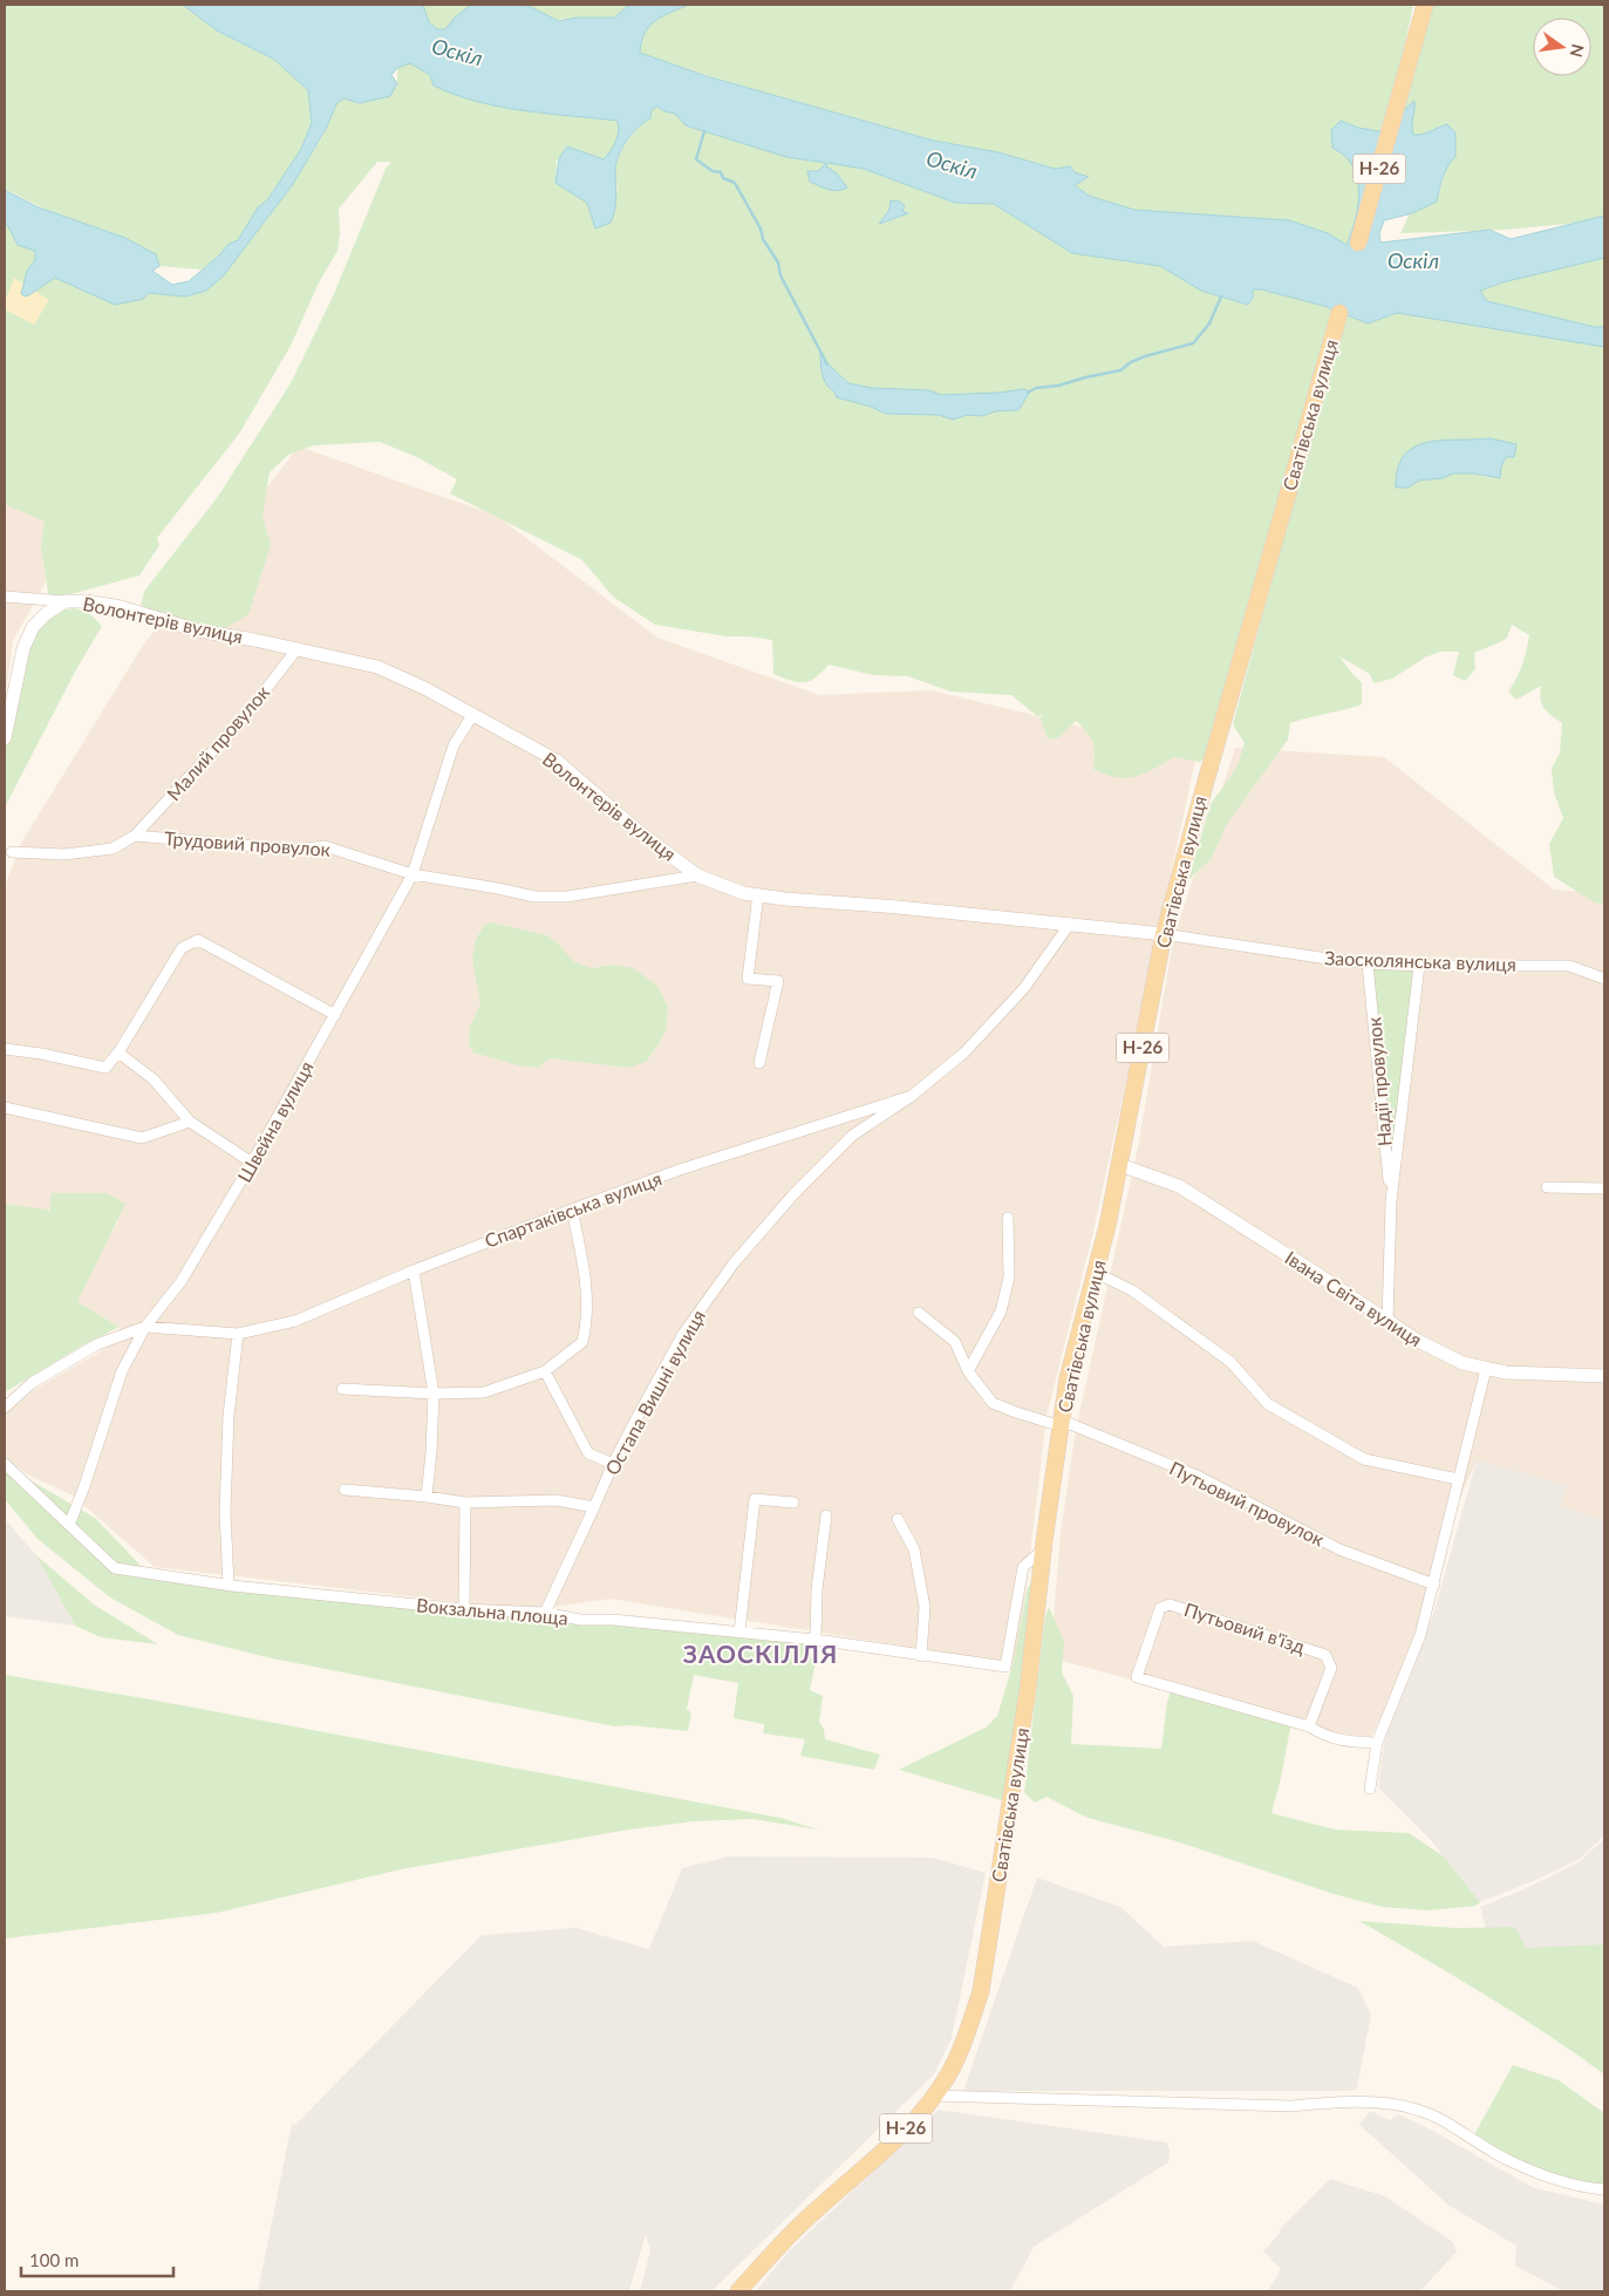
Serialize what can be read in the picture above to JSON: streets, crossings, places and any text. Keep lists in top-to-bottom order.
{
  "streets": {
    "main road": ["Н-26", "Сватівська вулиця"],
    "street": [
      "Волонтерів вулиця",
      "Малий провулок",
      "Трудовий провулок",
      "Заосколянська вулиця",
      "Надії провулок",
      "Швейна вулиця",
      "Спартаківська вулиця",
      "Івана Світа вулиця",
      "Остапа Вишні вулиця",
      "Путьовий провулок",
      "Вокзальна площа",
      "Путьовий в'їзд"
    ]
  },
  "crossings": [
    ["Сватівська вулиця", "Волонтерів вулиця"],
    ["Сватівська вулиця", "Заосколянська вулиця"],
    ["Сватівська вулиця", "Івана Світа вулиця"],
    ["Сватівська вулиця", "Путьовий провулок"],
    ["Сватівська вулиця", "Вокзальна площа"],
    ["Волонтерів вулиця", "Малий провулок"],
    ["Волонтерів вулиця", "Трудовий провулок"],
    ["Волонтерів вулиця", "Заосколянська вулиця"],
    ["Волонтерів вулиця", "Швейна вулиця"],
    ["Волонтерів вулиця", "Остапа Вишні вулиця"],
    ["Малий провулок", "Трудовий провулок"],
    ["Трудовий провулок", "Швейна вулиця"],
    ["Заосколянська вулиця", "Надії провулок"],
    ["Надії провулок", "Івана Світа вулиця"],
    ["Швейна вулиця", "Спартаківська вулиця"],
    ["Швейна вулиця", "Вокзальна площа"],
    ["Спартаківська вулиця", "Остапа Вишні вулиця"],
    ["Остапа Вишні вулиця", "Вокзальна площа"]
  ],
  "districts": ["ЗАОСКIЛЛЯ"],
  "water": ["Оскіл"],
  "scale_bar": "100 m",
  "north": "right"
}
